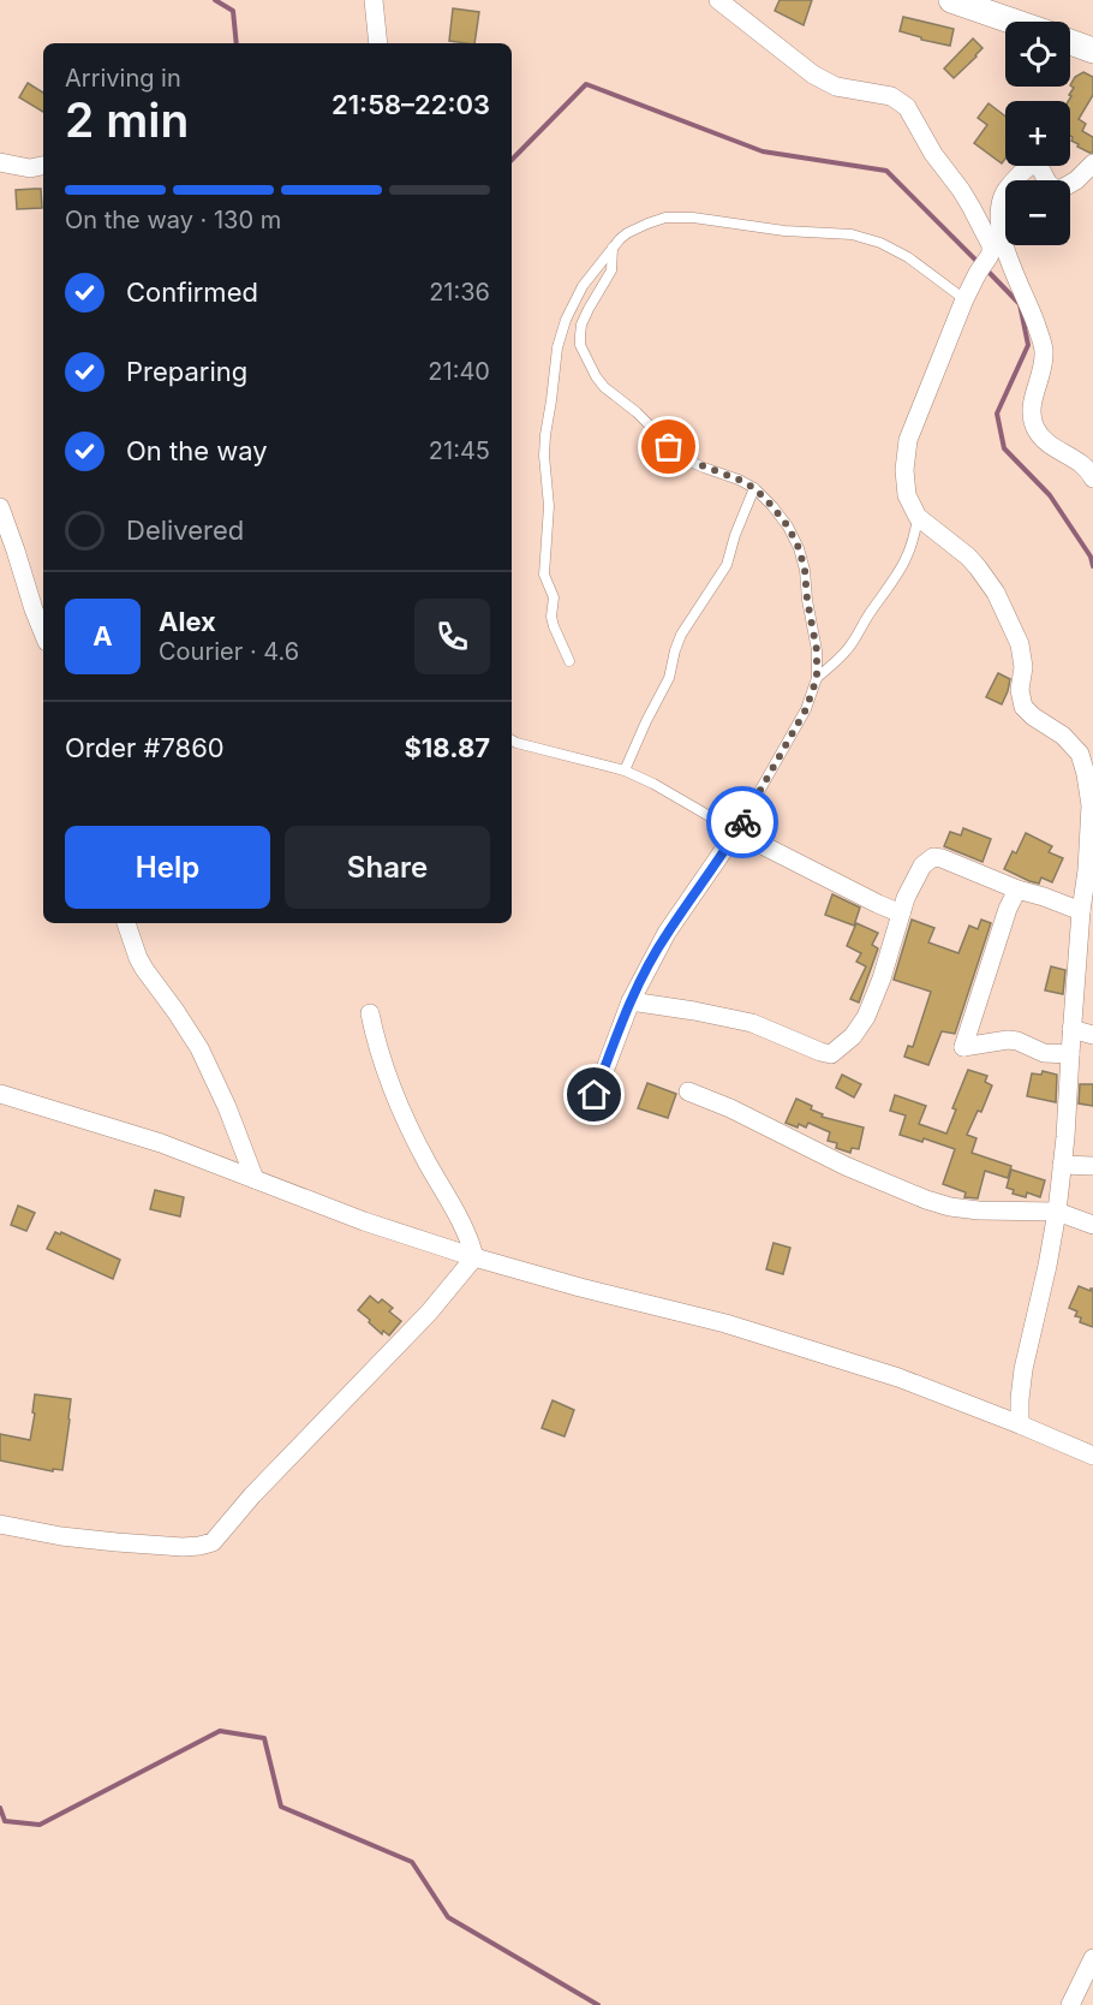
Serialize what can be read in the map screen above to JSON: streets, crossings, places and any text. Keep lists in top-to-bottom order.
{
  "page": {
    "map_buttons": ["+", "−"],
    "heading": ["2 min", "Arriving in", "21:58–22:03"],
    "panel": [
      "Alex",
      "Courier · 4.6",
      "Order #7860",
      "$18.87"
    ],
    "bar": "On the way · 130 m",
    "list": [
      ["Confirmed", "21:36"],
      ["Preparing", "21:40"],
      ["On the way", "21:45"],
      "Delivered"
    ],
    "round": "A",
    "buttons": ["Help", "Share"]
  }
}
